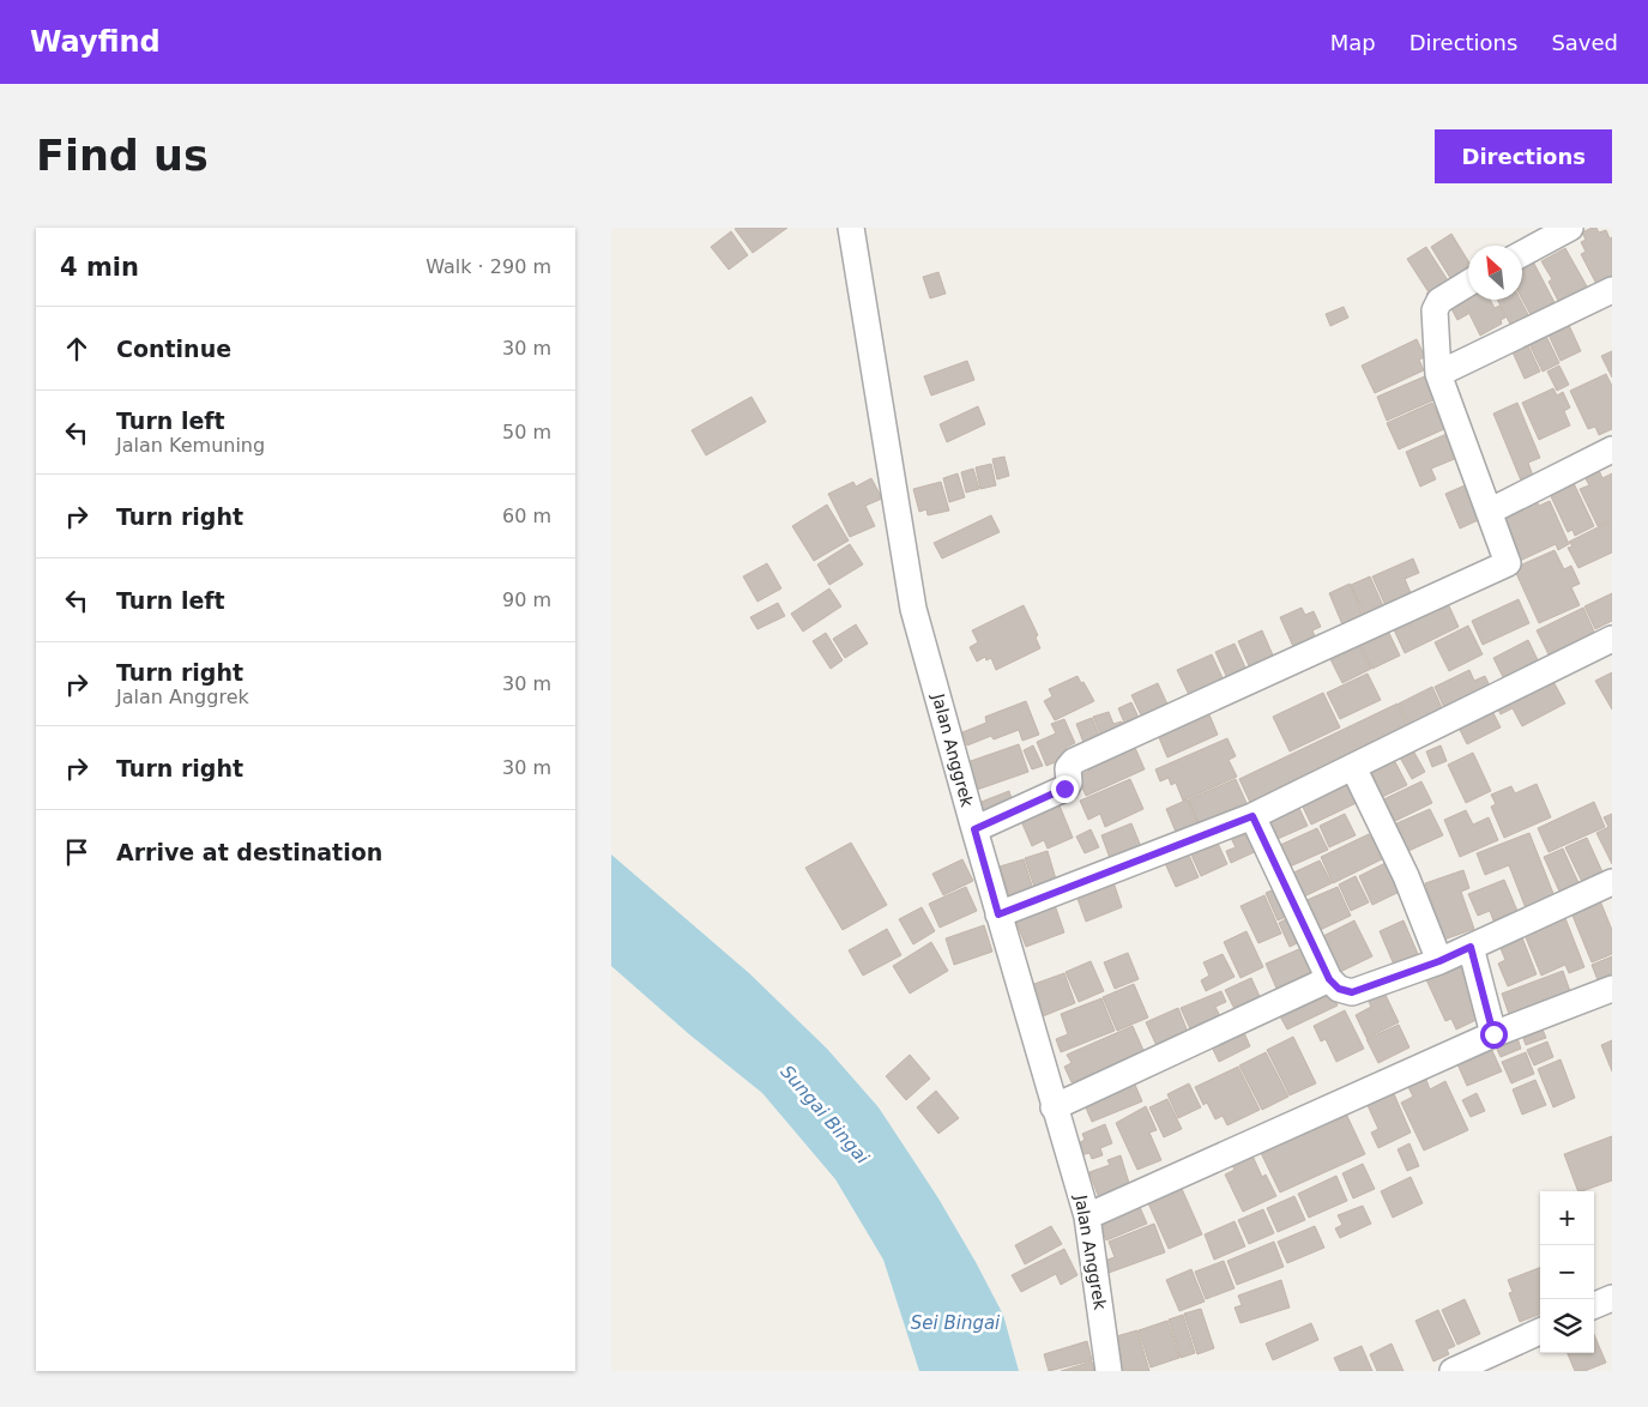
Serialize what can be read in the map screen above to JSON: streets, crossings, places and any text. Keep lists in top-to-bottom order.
{
  "streets": {
    "street": ["Jalan Anggrek"]
  },
  "water": ["Sungai Bingai", "Sei Bingai"],
  "north": "top left",
  "page": {
    "header": "Wayfind",
    "nav": ["Map", "Directions", "Saved"],
    "buttons": "Directions",
    "title": "Find us",
    "heading": ["4 min", "Walk · 290 m"],
    "list": [
      ["Continue", "30 m"],
      ["Turn left", "Jalan Kemuning", "50 m"],
      ["Turn right", "60 m"],
      ["Turn left", "90 m"],
      ["Turn right", "Jalan Anggrek", "30 m"],
      ["Turn right", "30 m"],
      "Arrive at destination"
    ],
    "map_buttons": ["+", "−"]
  }
}
